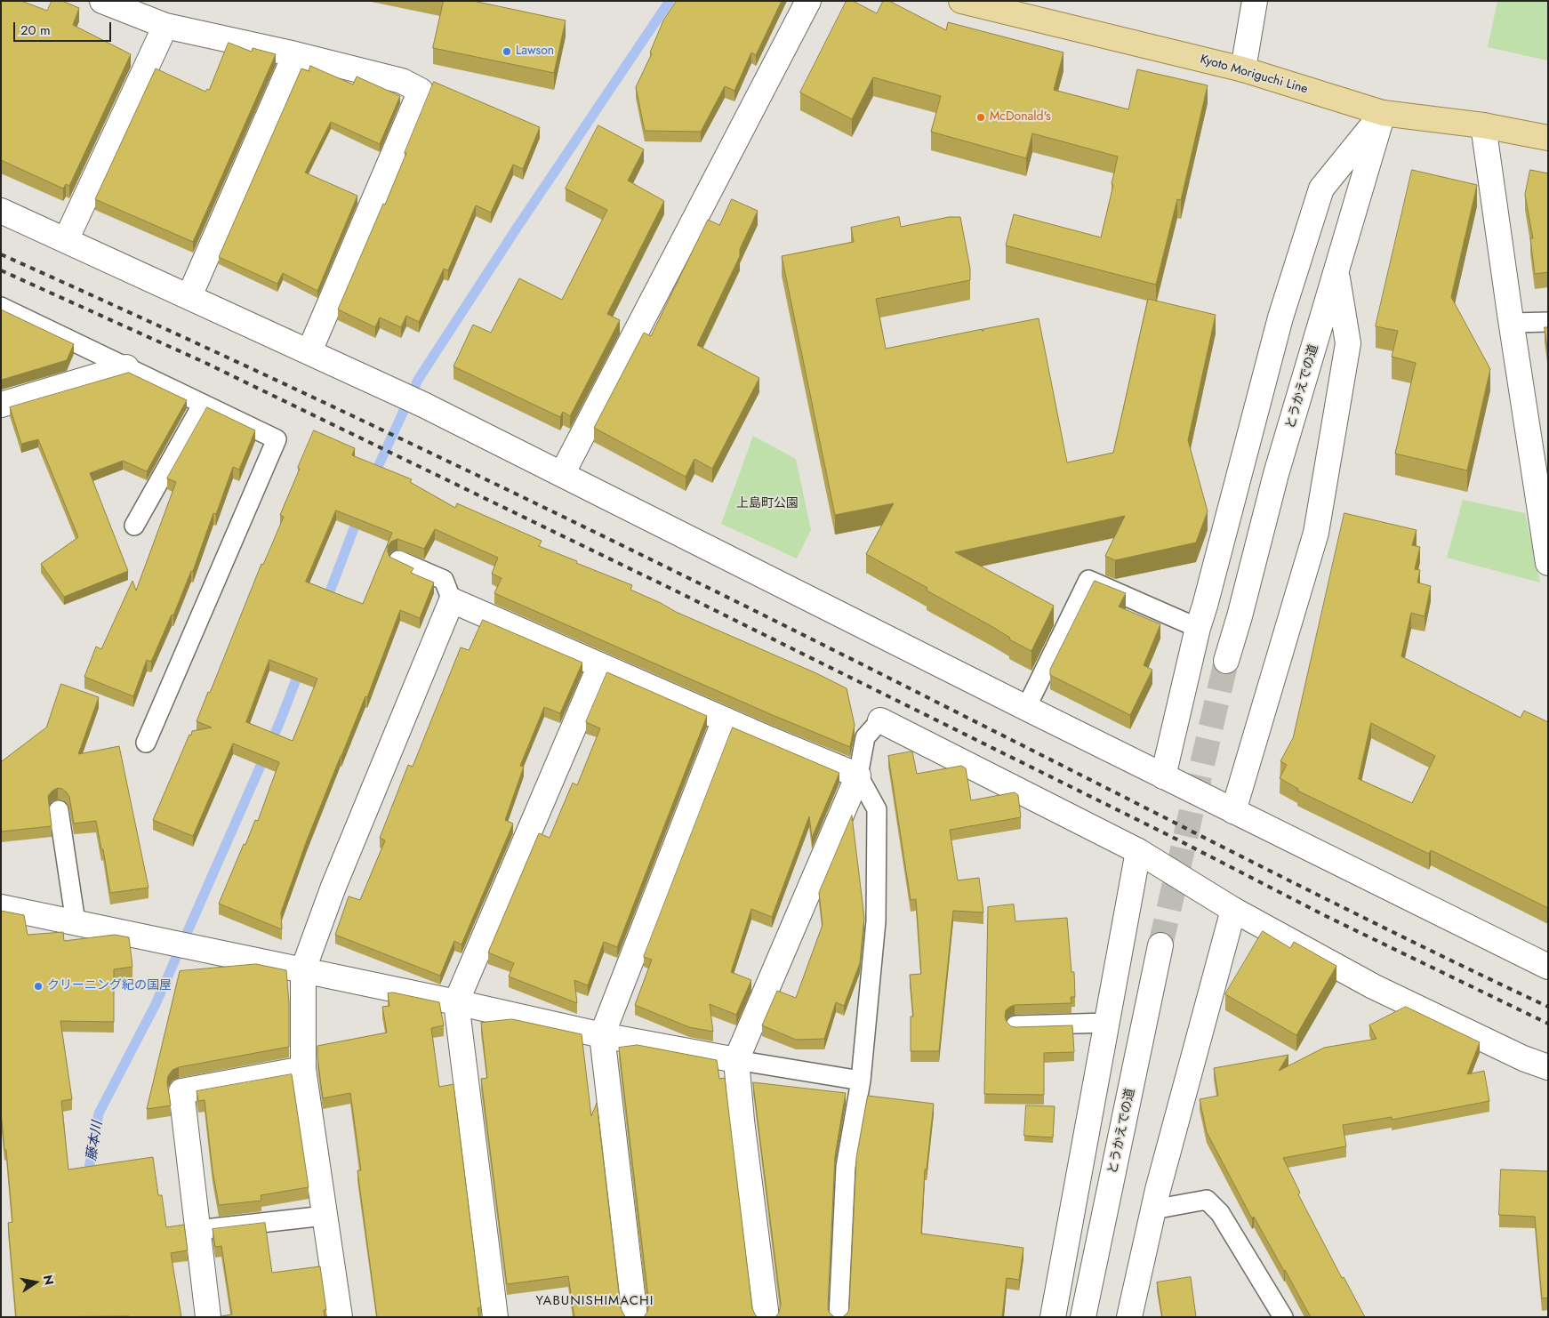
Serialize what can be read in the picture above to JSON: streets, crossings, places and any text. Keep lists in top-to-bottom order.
{
  "streets": {
    "main road": ["Kyoto Moriguchi Line"],
    "street": ["とうかえでの道"]
  },
  "crossings": [
    ["Kyoto Moriguchi Line", "とうかえでの道"]
  ],
  "districts": ["YABUNISHIMACHI"],
  "water": ["藤本川"],
  "parks": ["上島町公園"],
  "places": ["Lawson", "McDonald's", "クリーニング紀の国屋"],
  "scale_bar": "20 m",
  "north": "right"
}
